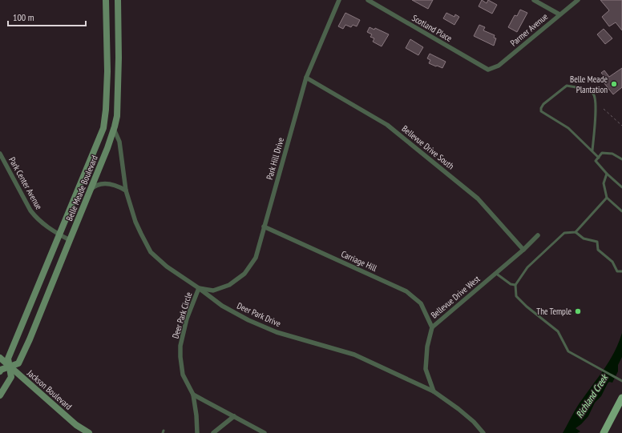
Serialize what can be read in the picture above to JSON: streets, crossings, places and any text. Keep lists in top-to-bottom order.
{
  "streets": {
    "main road": ["Belle Meade Boulevard", "Jackson Boulevard"],
    "street": [
      "Scotland Place",
      "Parmer Avenue",
      "Bellevue Drive South",
      "Park Hill Drive",
      "Park Center Avenue",
      "Carriage Hill",
      "Bellevue Drive West",
      "Deer Park Drive",
      "Deer Park Circle"
    ]
  },
  "crossings": [
    ["Scotland Place", "Parmer Avenue"],
    ["Bellevue Drive South", "Park Hill Drive"],
    ["Bellevue Drive South", "Bellevue Drive West"],
    ["Park Hill Drive", "Carriage Hill"],
    ["Park Hill Drive", "Deer Park Drive"],
    ["Park Hill Drive", "Deer Park Circle"],
    ["Park Center Avenue", "Belle Meade Boulevard"],
    ["Belle Meade Boulevard", "Deer Park Drive"],
    ["Belle Meade Boulevard", "Jackson Boulevard"],
    ["Carriage Hill", "Bellevue Drive West"],
    ["Bellevue Drive West", "Deer Park Drive"],
    ["Deer Park Drive", "Deer Park Circle"]
  ],
  "water": ["Richland Creek"],
  "places": ["Belle Meade Plantation", "The Temple"],
  "scale_bar": "100 m"
}
